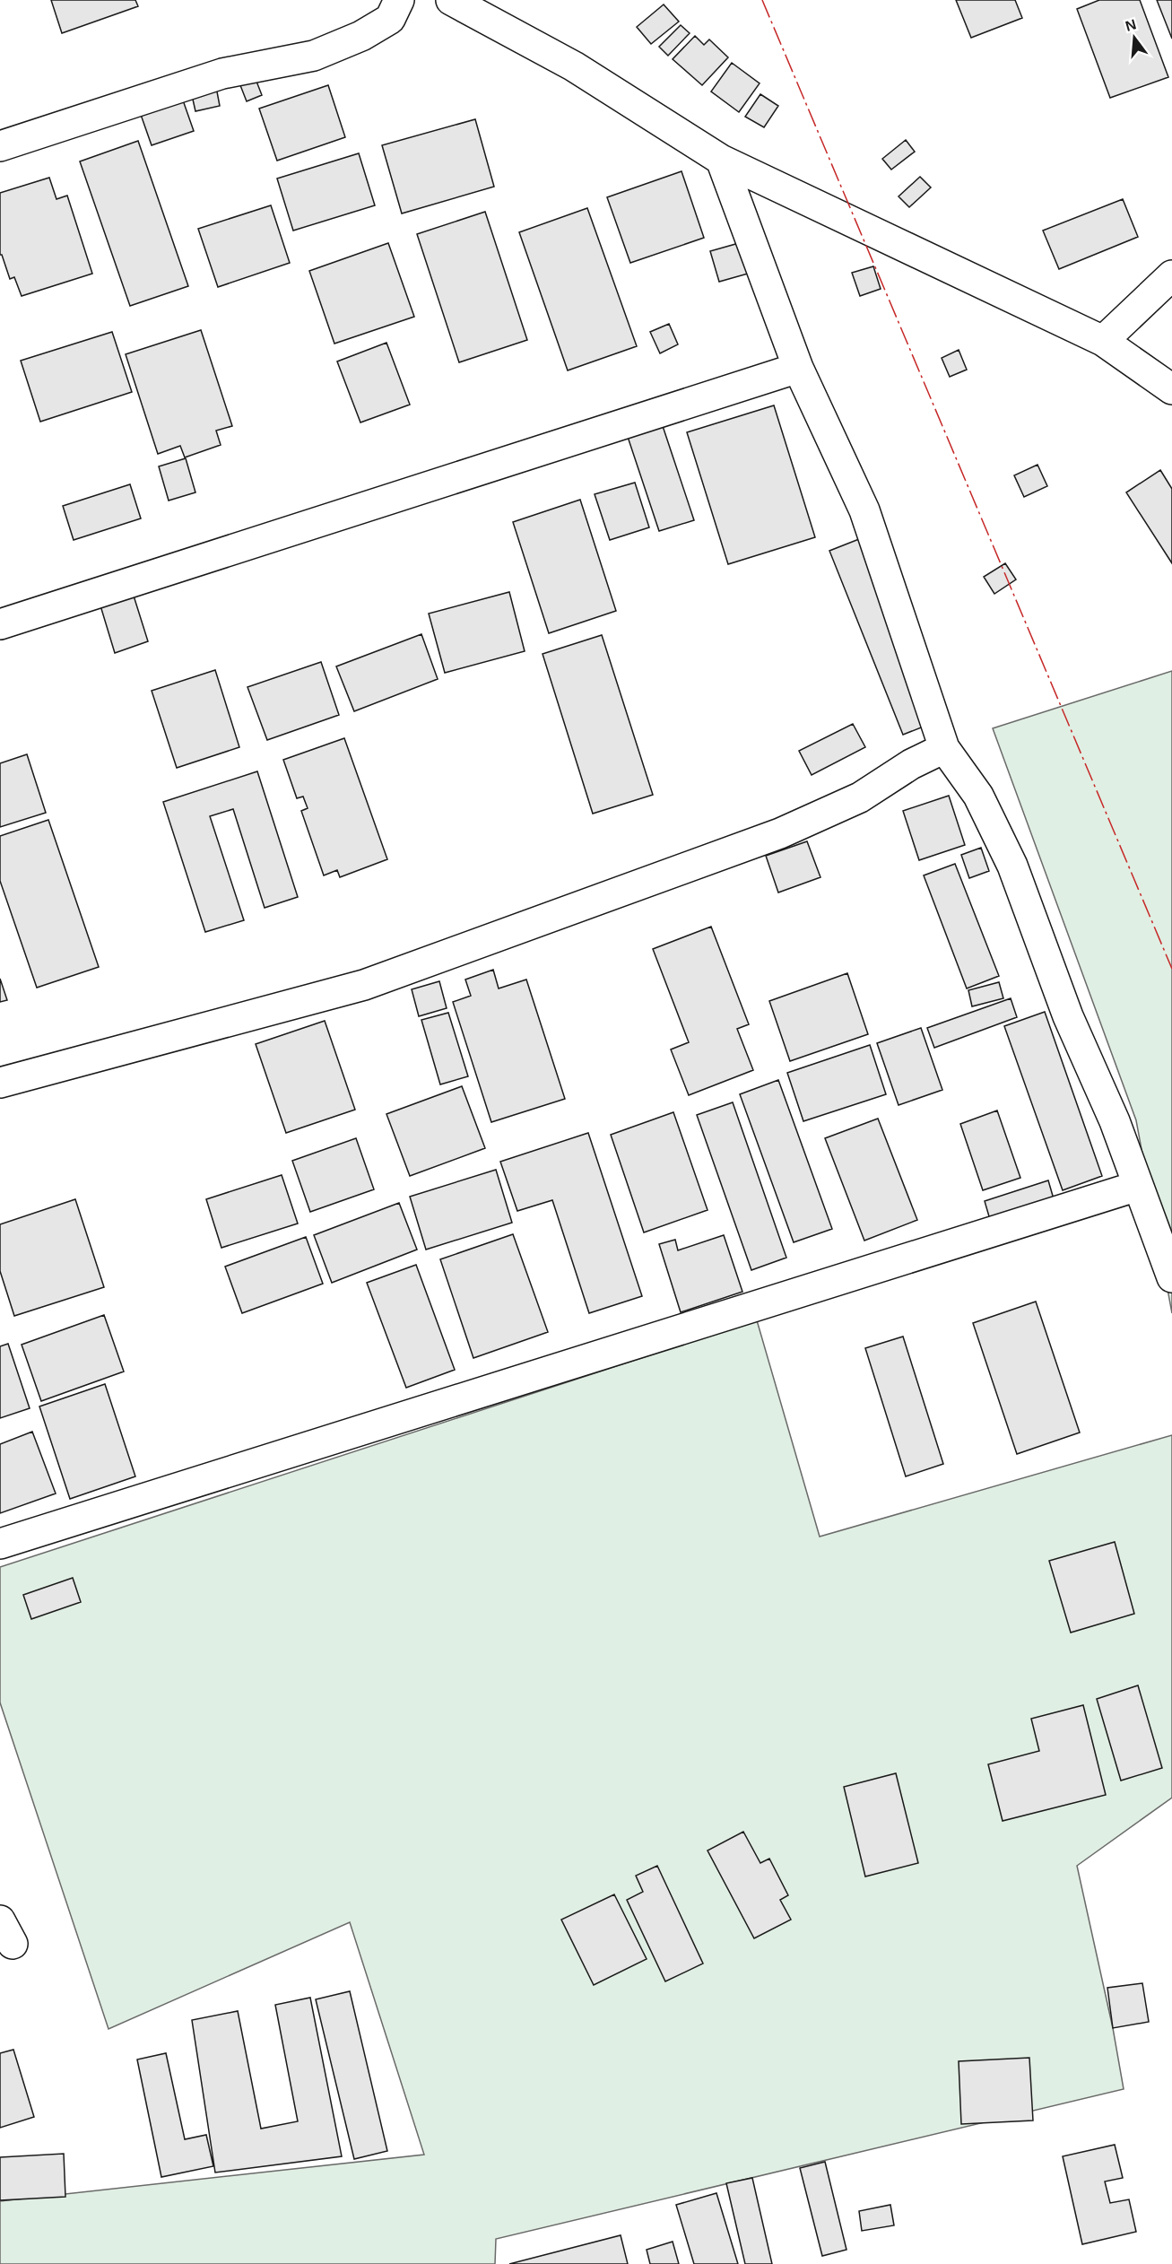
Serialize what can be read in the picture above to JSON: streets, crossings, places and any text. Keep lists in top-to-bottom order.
{
  "north": "top"
}
